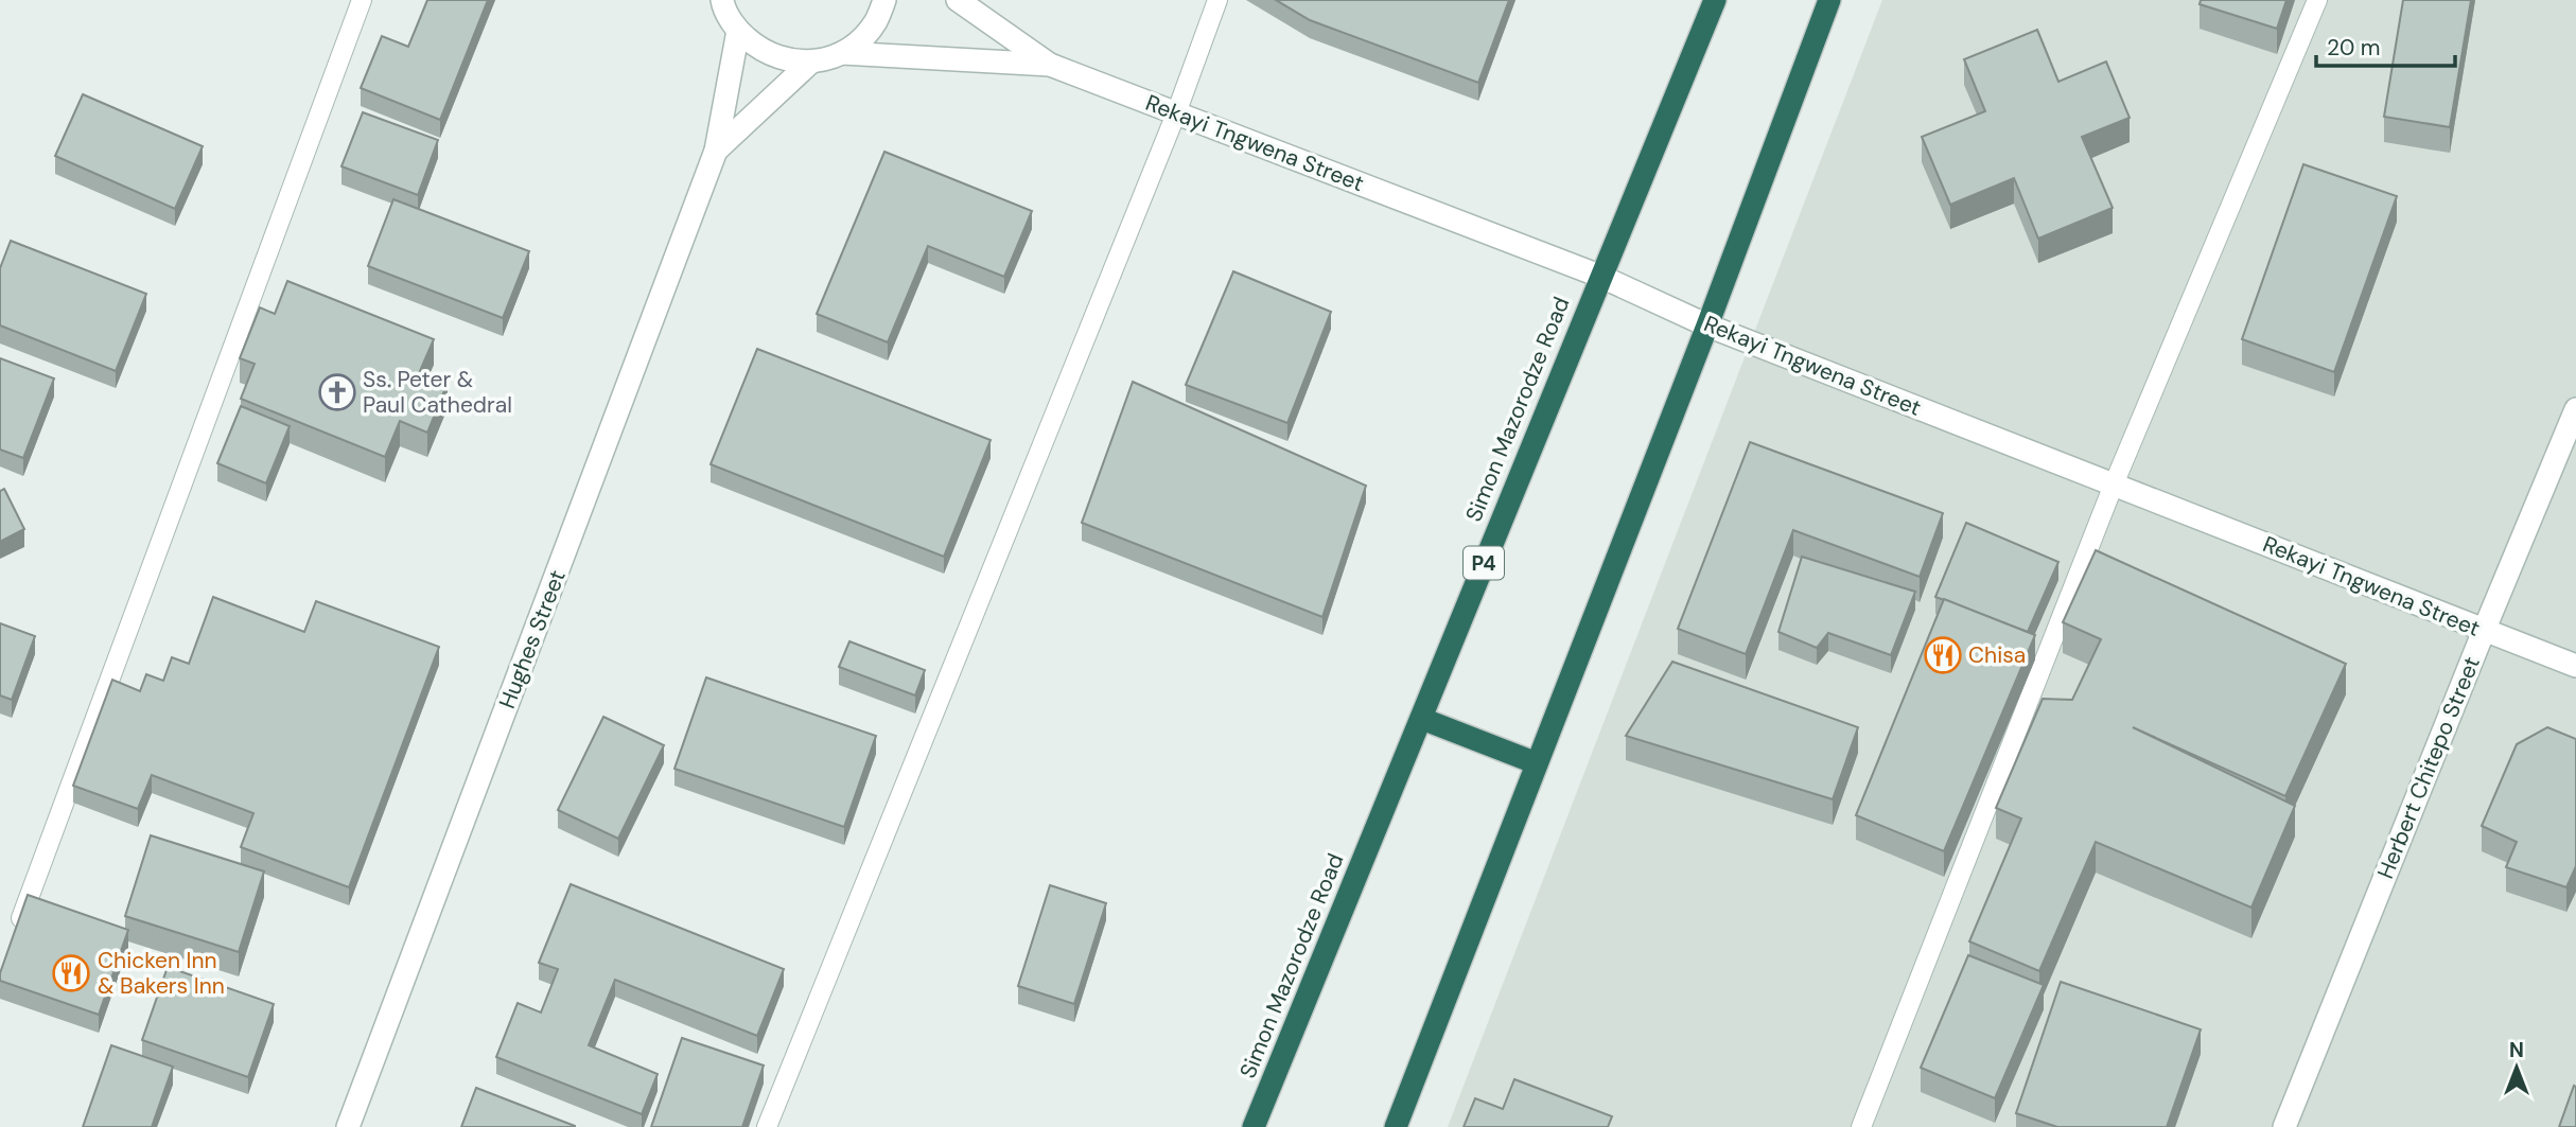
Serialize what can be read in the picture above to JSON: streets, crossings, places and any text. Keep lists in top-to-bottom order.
{
  "streets": {
    "highway": ["Simon Mazorodze Road", "P4"],
    "street": ["Rekayi Tngwena Street", "Hughes Street", "Herbert Chitepo Street"]
  },
  "crossings": [
    ["Rekayi Tngwena Street", "Simon Mazorodze Road"],
    ["Rekayi Tngwena Street", "Herbert Chitepo Street"]
  ],
  "places": {
    "church": ["Ss. Peter & Paul Cathedral"],
    "restaurant": ["Chisa", "Chicken Inn & Bakers Inn"]
  },
  "scale_bar": "20 m",
  "north": "top"
}
